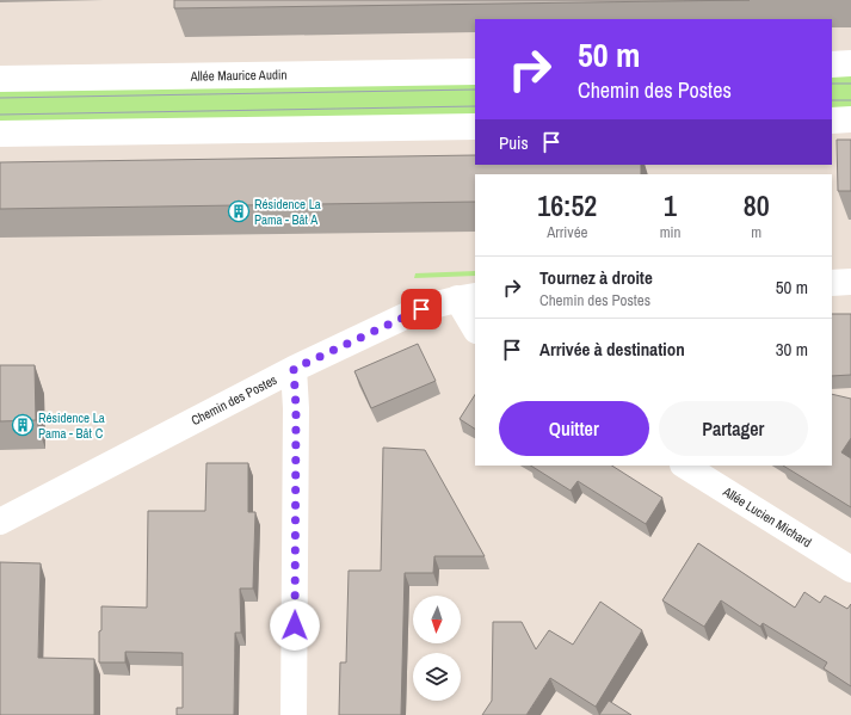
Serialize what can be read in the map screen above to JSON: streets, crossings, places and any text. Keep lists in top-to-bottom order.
{
  "streets": {
    "street": ["Allée Maurice Audin", "Chemin des Postes", "Allée Lucien Michard"]
  },
  "places": {
    "building": ["Résidence La Pama - Bât A", "Résidence La Pama - Bât C"]
  },
  "north": "bottom",
  "page": {
    "turn": ["50 m", "Chemin des Postes"],
    "then": "Puis",
    "eta": [
      "16:52",
      "Arrivée",
      "1",
      "min",
      "80",
      "m"
    ],
    "list": [
      {
        "name": "Tournez à droite",
        "note": "Chemin des Postes",
        "value": "50 m"
      },
      {
        "name": "Arrivée à destination",
        "value": "30 m"
      }
    ],
    "buttons": ["Quitter", "Partager"]
  }
}
